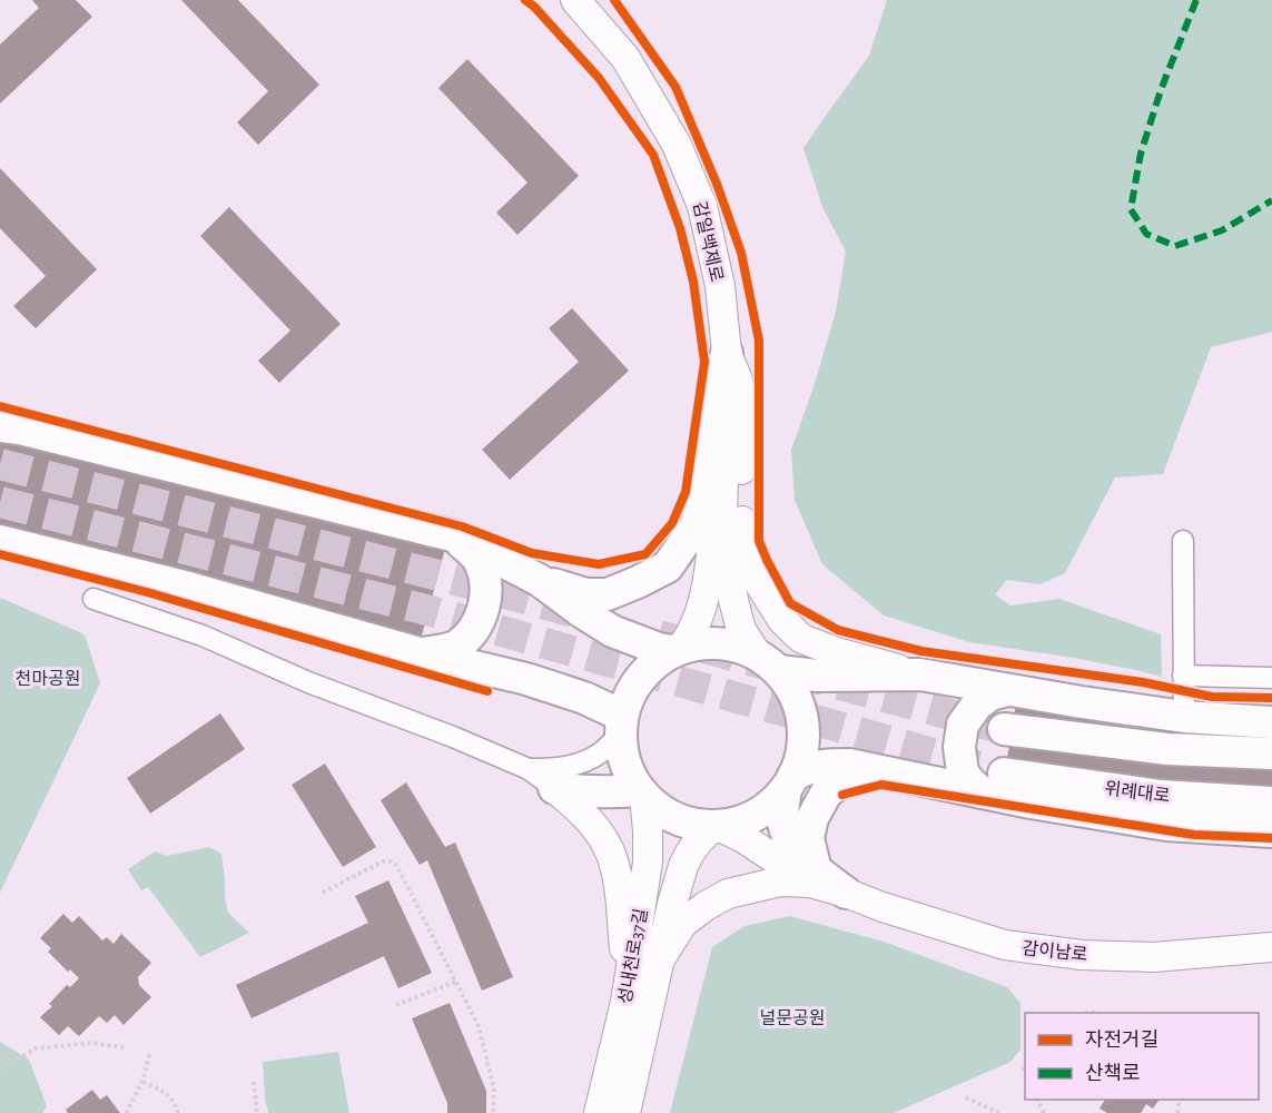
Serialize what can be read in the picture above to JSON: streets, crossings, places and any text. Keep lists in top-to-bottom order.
{
  "streets": {
    "main road": [
      "감일백제로",
      "위례대로",
      "감이남로",
      "성내천로37길"
    ]
  },
  "parks": ["천마공원", "널문공원"],
  "legend": ["자전거길", "산책로"]
}
